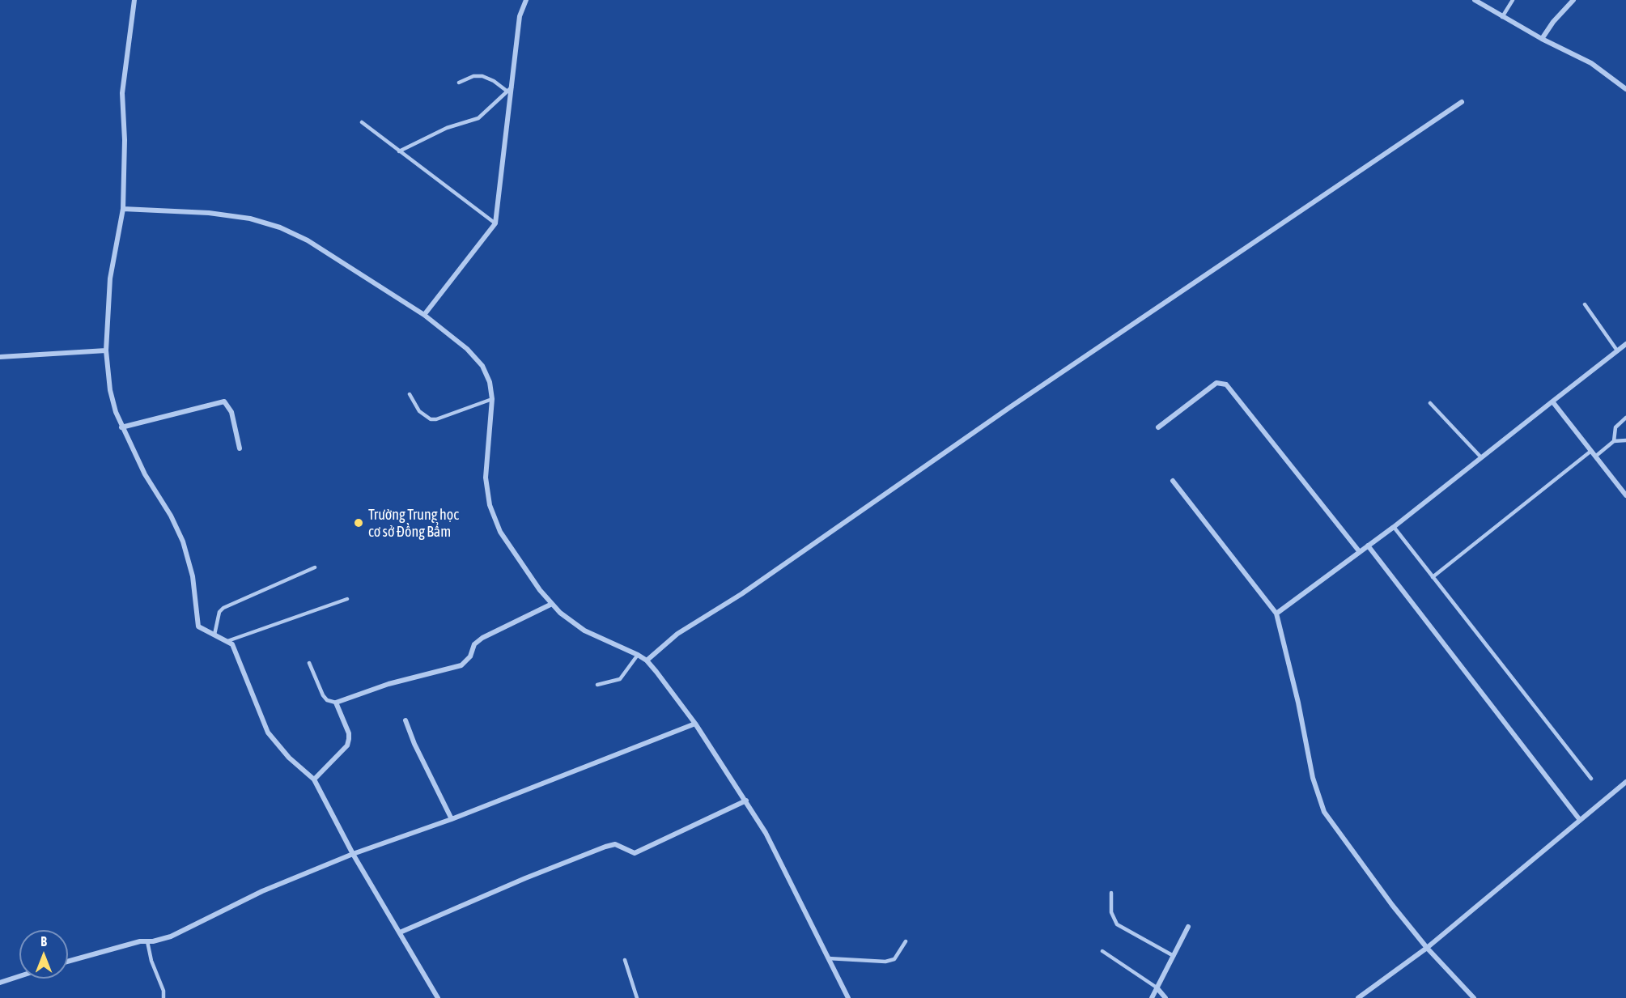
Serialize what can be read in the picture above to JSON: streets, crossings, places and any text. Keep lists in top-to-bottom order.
{
  "places": ["Trường Trung học cơ sở Đồng Bẩm"],
  "north": "top"
}
